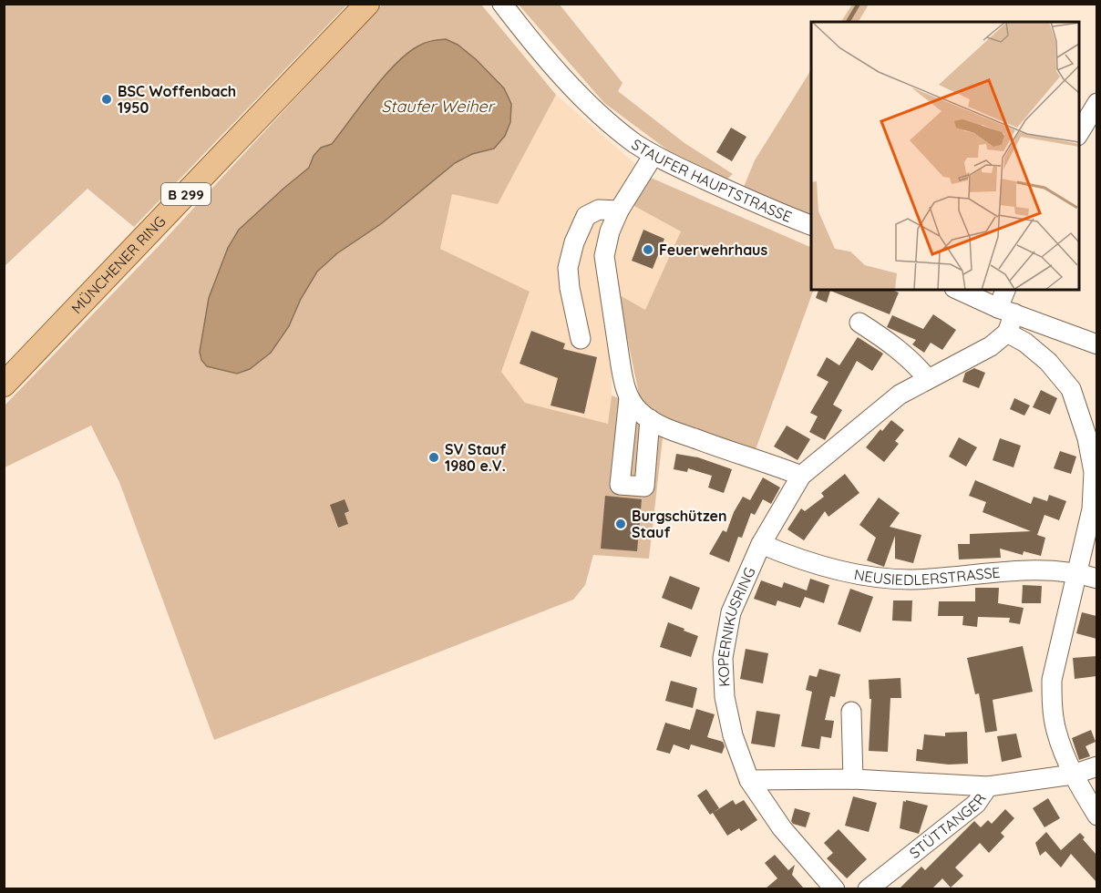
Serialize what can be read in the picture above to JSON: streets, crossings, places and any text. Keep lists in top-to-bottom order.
{
  "streets": {
    "main road": ["B 299", "MÜNCHENER RING"],
    "street": [
      "STAUFER HAUPTSTRASSE",
      "NEUSIEDLERSTRASSE",
      "KOPERNIKUSRING",
      "STÜTTANGER"
    ]
  },
  "crossings": [
    ["NEUSIEDLERSTRASSE", "KOPERNIKUSRING"]
  ],
  "water": ["Staufer Weiher"],
  "places": [
    "BSC Woffenbach 1950",
    "Feuerwehrhaus",
    "SV Stauf 1980 e.V.",
    "Burgschützen Stauf"
  ]
}
